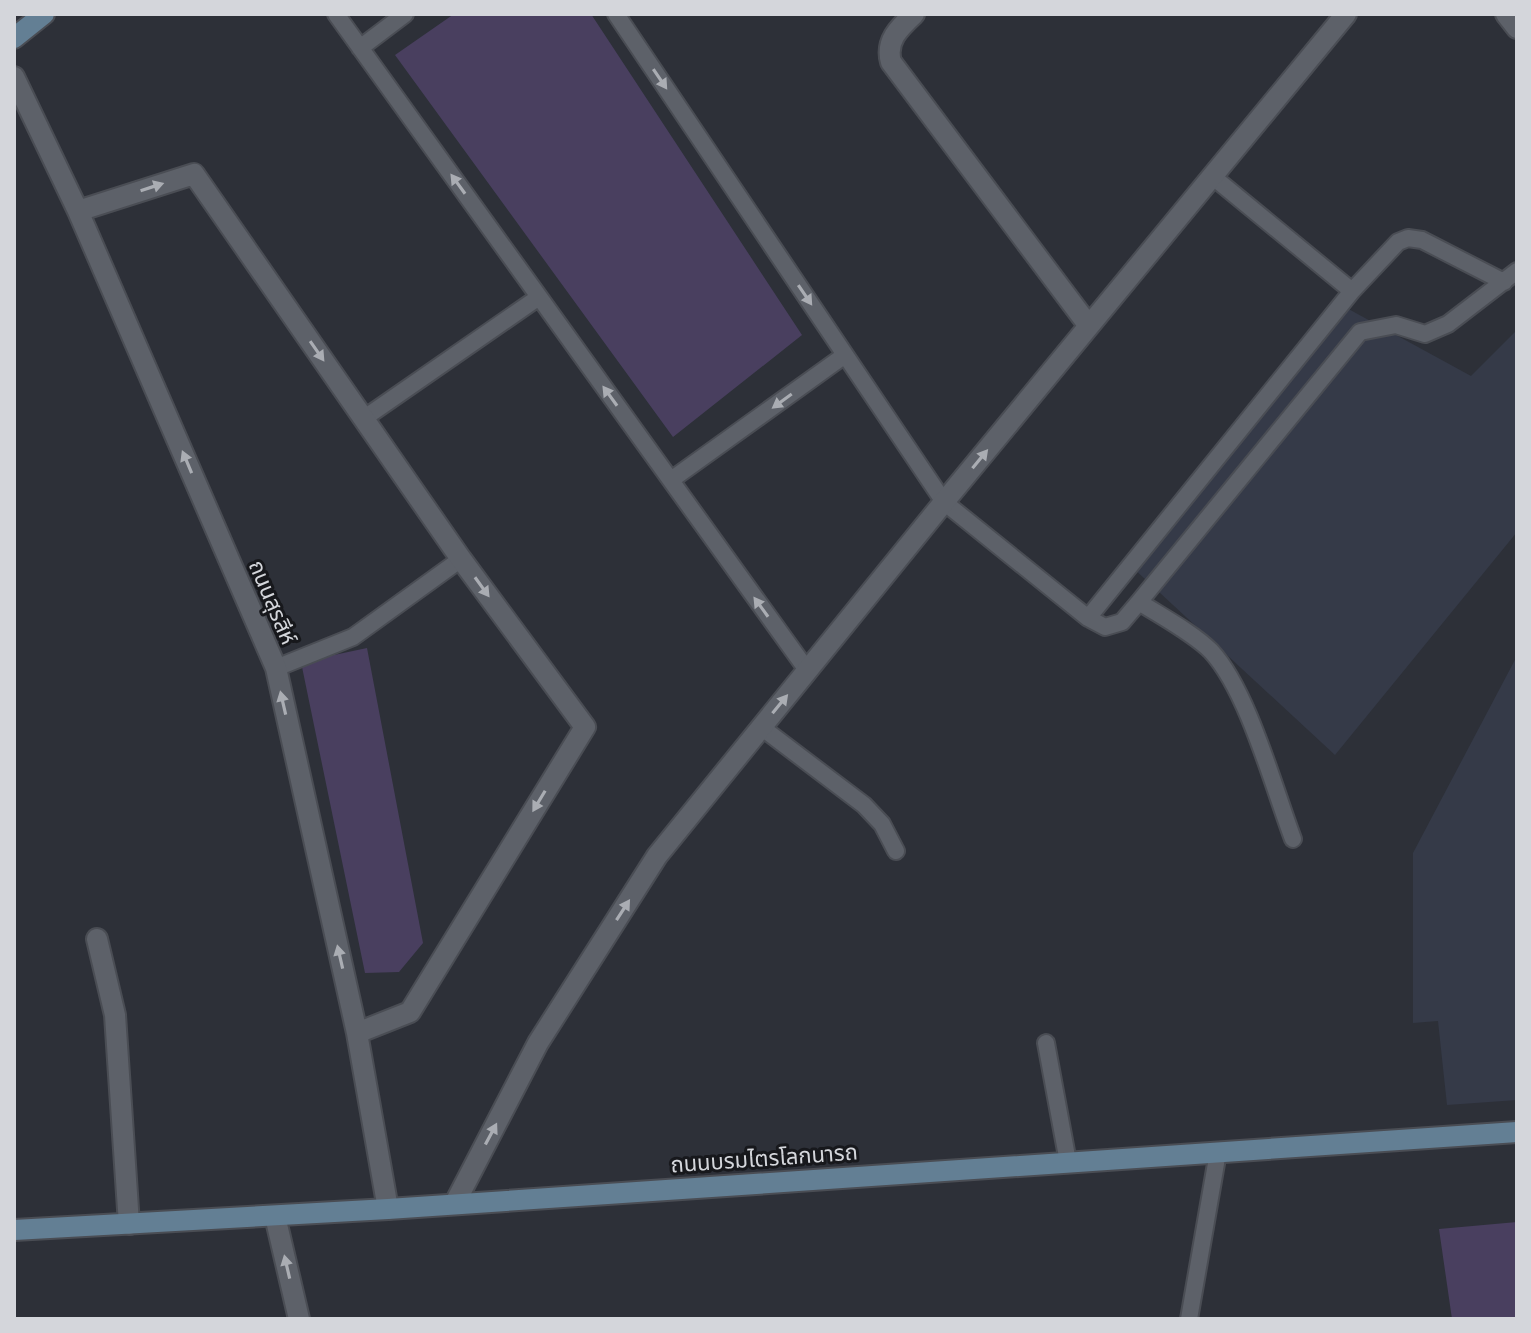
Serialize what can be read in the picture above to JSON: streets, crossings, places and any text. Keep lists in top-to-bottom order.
{
  "streets": {
    "main road": ["ถนนบรมไตรโลกนารถ"],
    "street": ["ถนนสุรสีห์"]
  },
  "crossings": [
    ["ถนนสุรสีห์", "ถนนบรมไตรโลกนารถ"]
  ],
  "one_way": ["ถนนสุรสีห์"]
}
